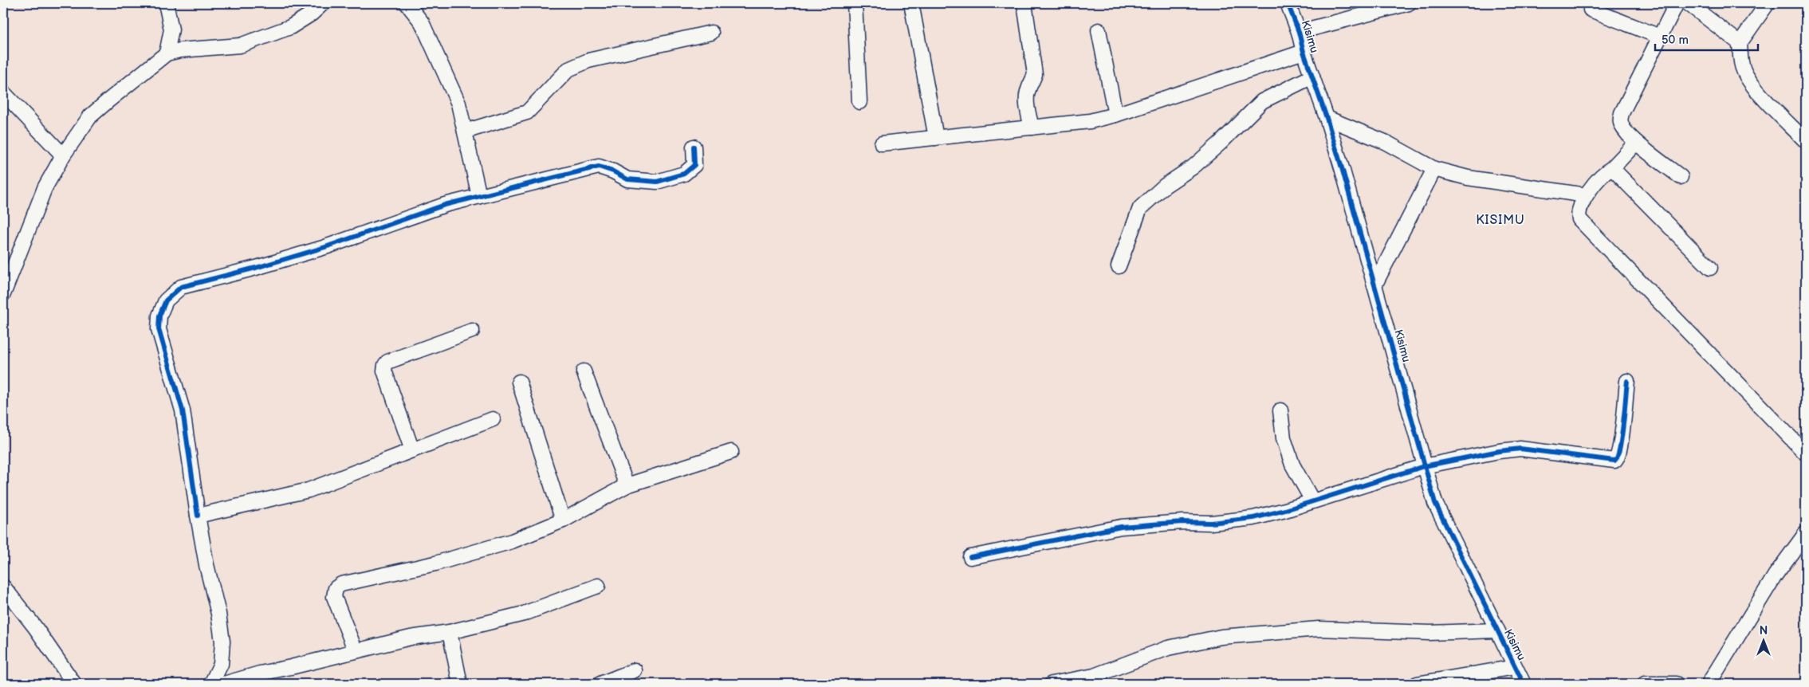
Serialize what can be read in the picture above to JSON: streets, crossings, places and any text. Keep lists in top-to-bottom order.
{
  "streets": {
    "street": ["Kisimu"]
  },
  "districts": ["KISIMU"],
  "scale_bar": "50 m",
  "north": "top"
}
